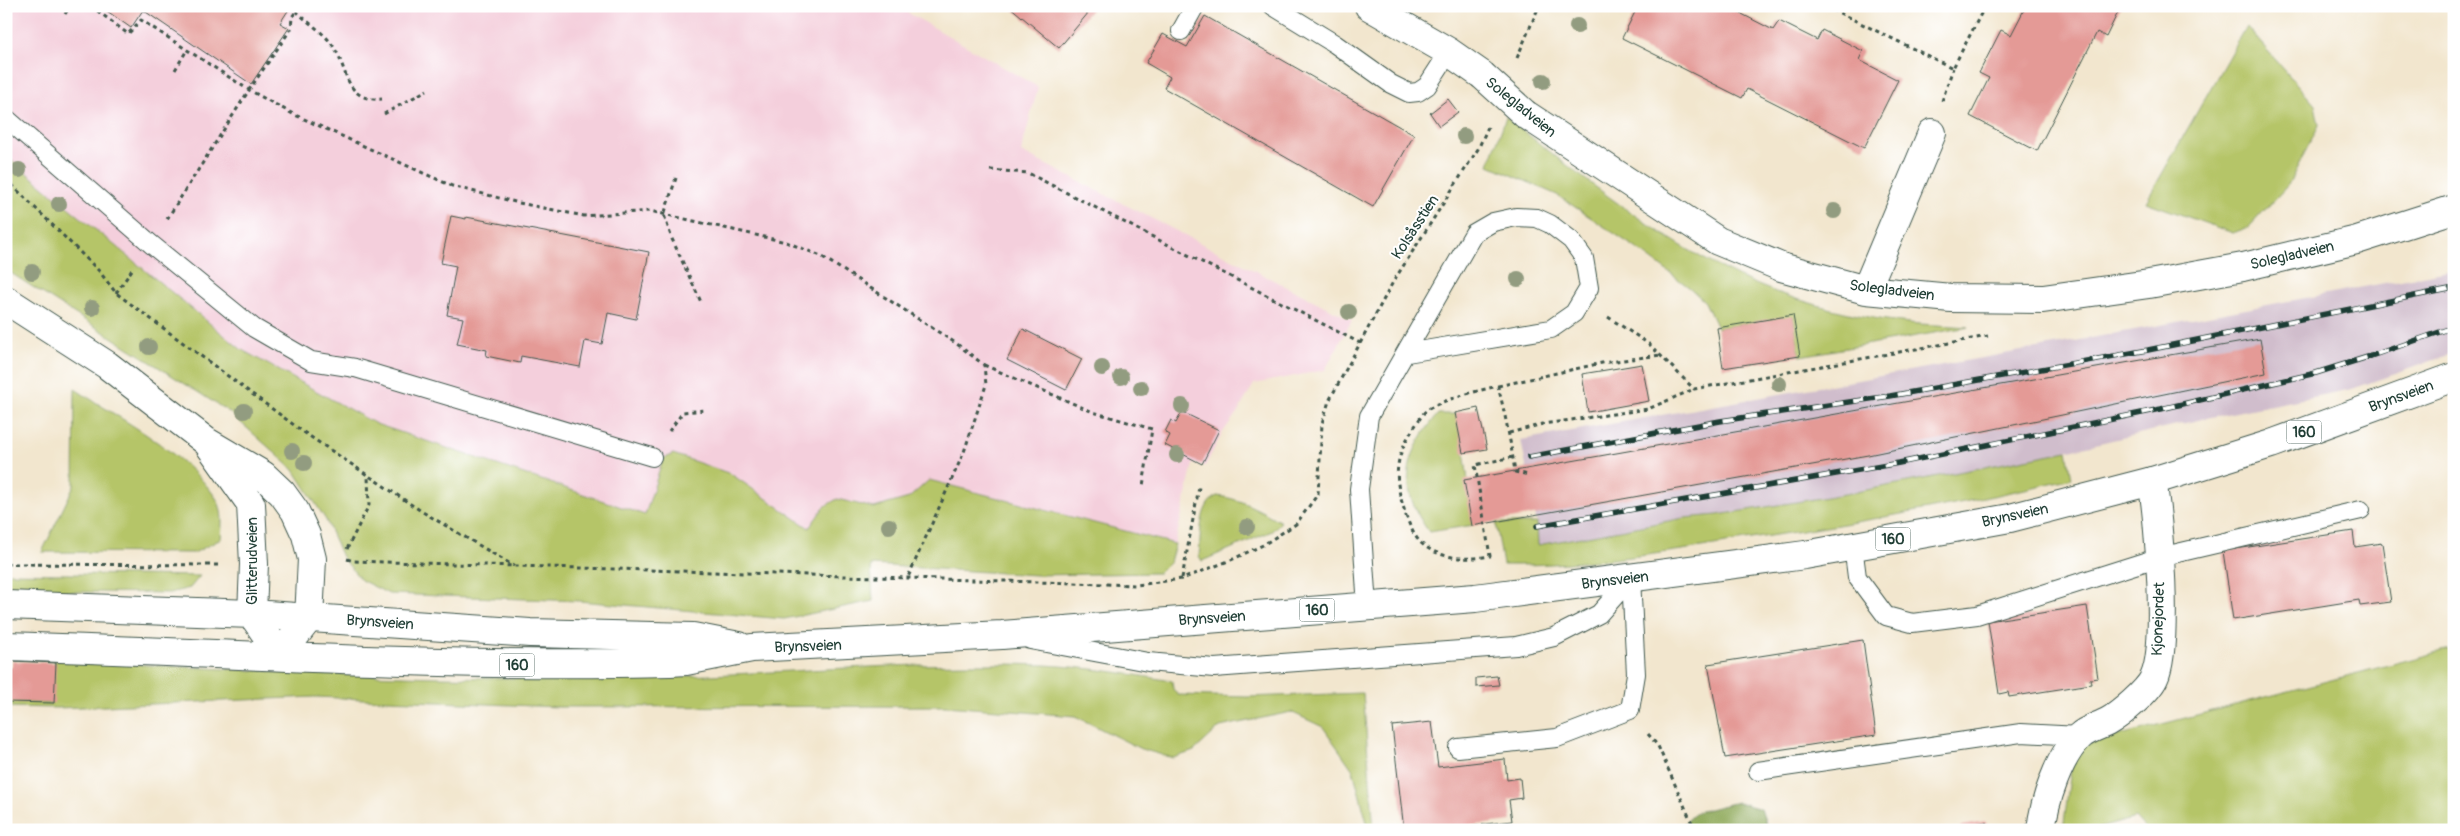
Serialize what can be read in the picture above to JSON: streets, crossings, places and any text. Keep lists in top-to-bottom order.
{
  "streets": {
    "main road": [
      "Solegladveien",
      "Brynsveien",
      "160",
      "Glitterudveien",
      "Kjonejordet"
    ],
    "path": ["Kolsåsstien"]
  },
  "crossings": [
    ["Brynsveien", "Glitterudveien"],
    ["Brynsveien", "Kjonejordet"]
  ]
}
